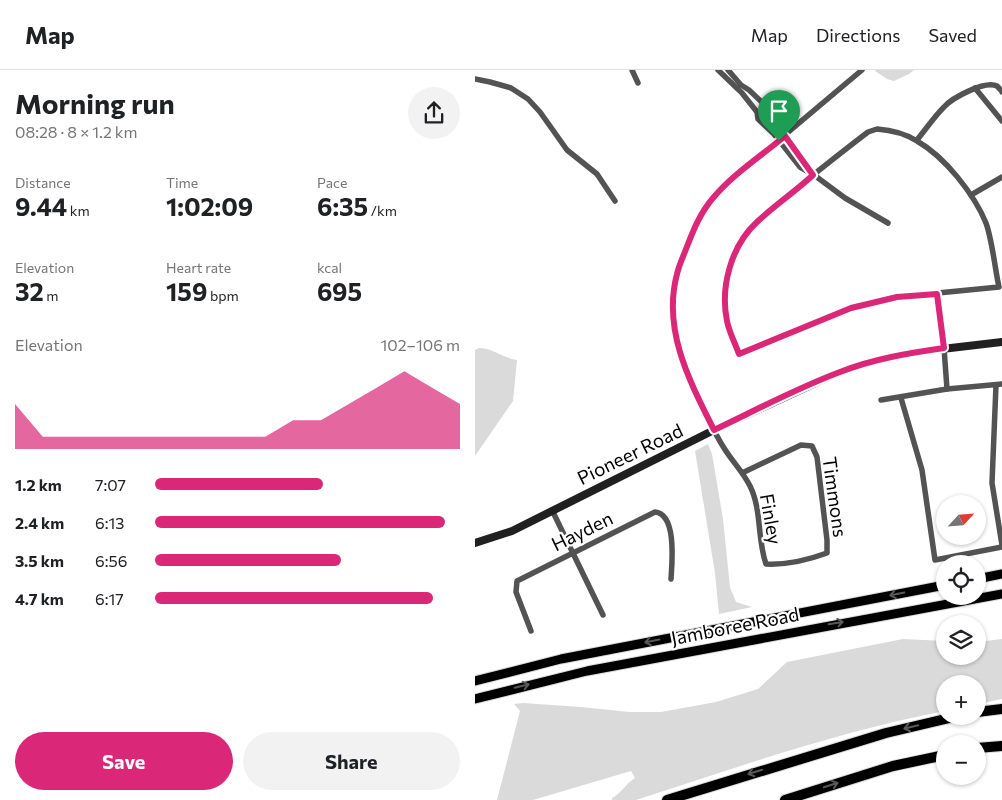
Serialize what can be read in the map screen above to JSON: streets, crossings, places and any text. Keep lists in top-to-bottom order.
{
  "streets": {
    "main road": ["Jamboree Road"],
    "street": [
      "Pioneer Road",
      "Timmons",
      "Finley",
      "Hayden"
    ]
  },
  "crossings": [
    ["Pioneer Road", "Finley"],
    ["Timmons", "Finley"]
  ],
  "north": "top right",
  "page": {
    "header": "Map",
    "nav": ["Map", "Directions", "Saved"],
    "heading": ["Morning run", "08:28 · 8 × 1.2 km"],
    "stats": [
      ["Distance", "9.44 km"],
      ["Time", "1:02:09"],
      ["Pace", "6:35 /km"],
      ["Elevation", "32 m"],
      ["Heart rate", "159 bpm"],
      ["kcal", "695"]
    ],
    "chart": ["Elevation", "102–106 m"],
    "list": [
      {
        "name": "1.2 km",
        "note": "7:07"
      },
      {
        "name": "2.4 km",
        "note": "6:13"
      },
      {
        "name": "3.5 km",
        "note": "6:56"
      },
      {
        "name": "4.7 km",
        "note": "6:17"
      }
    ],
    "map_buttons": ["+", "−"],
    "buttons": ["Save", "Share"]
  }
}
